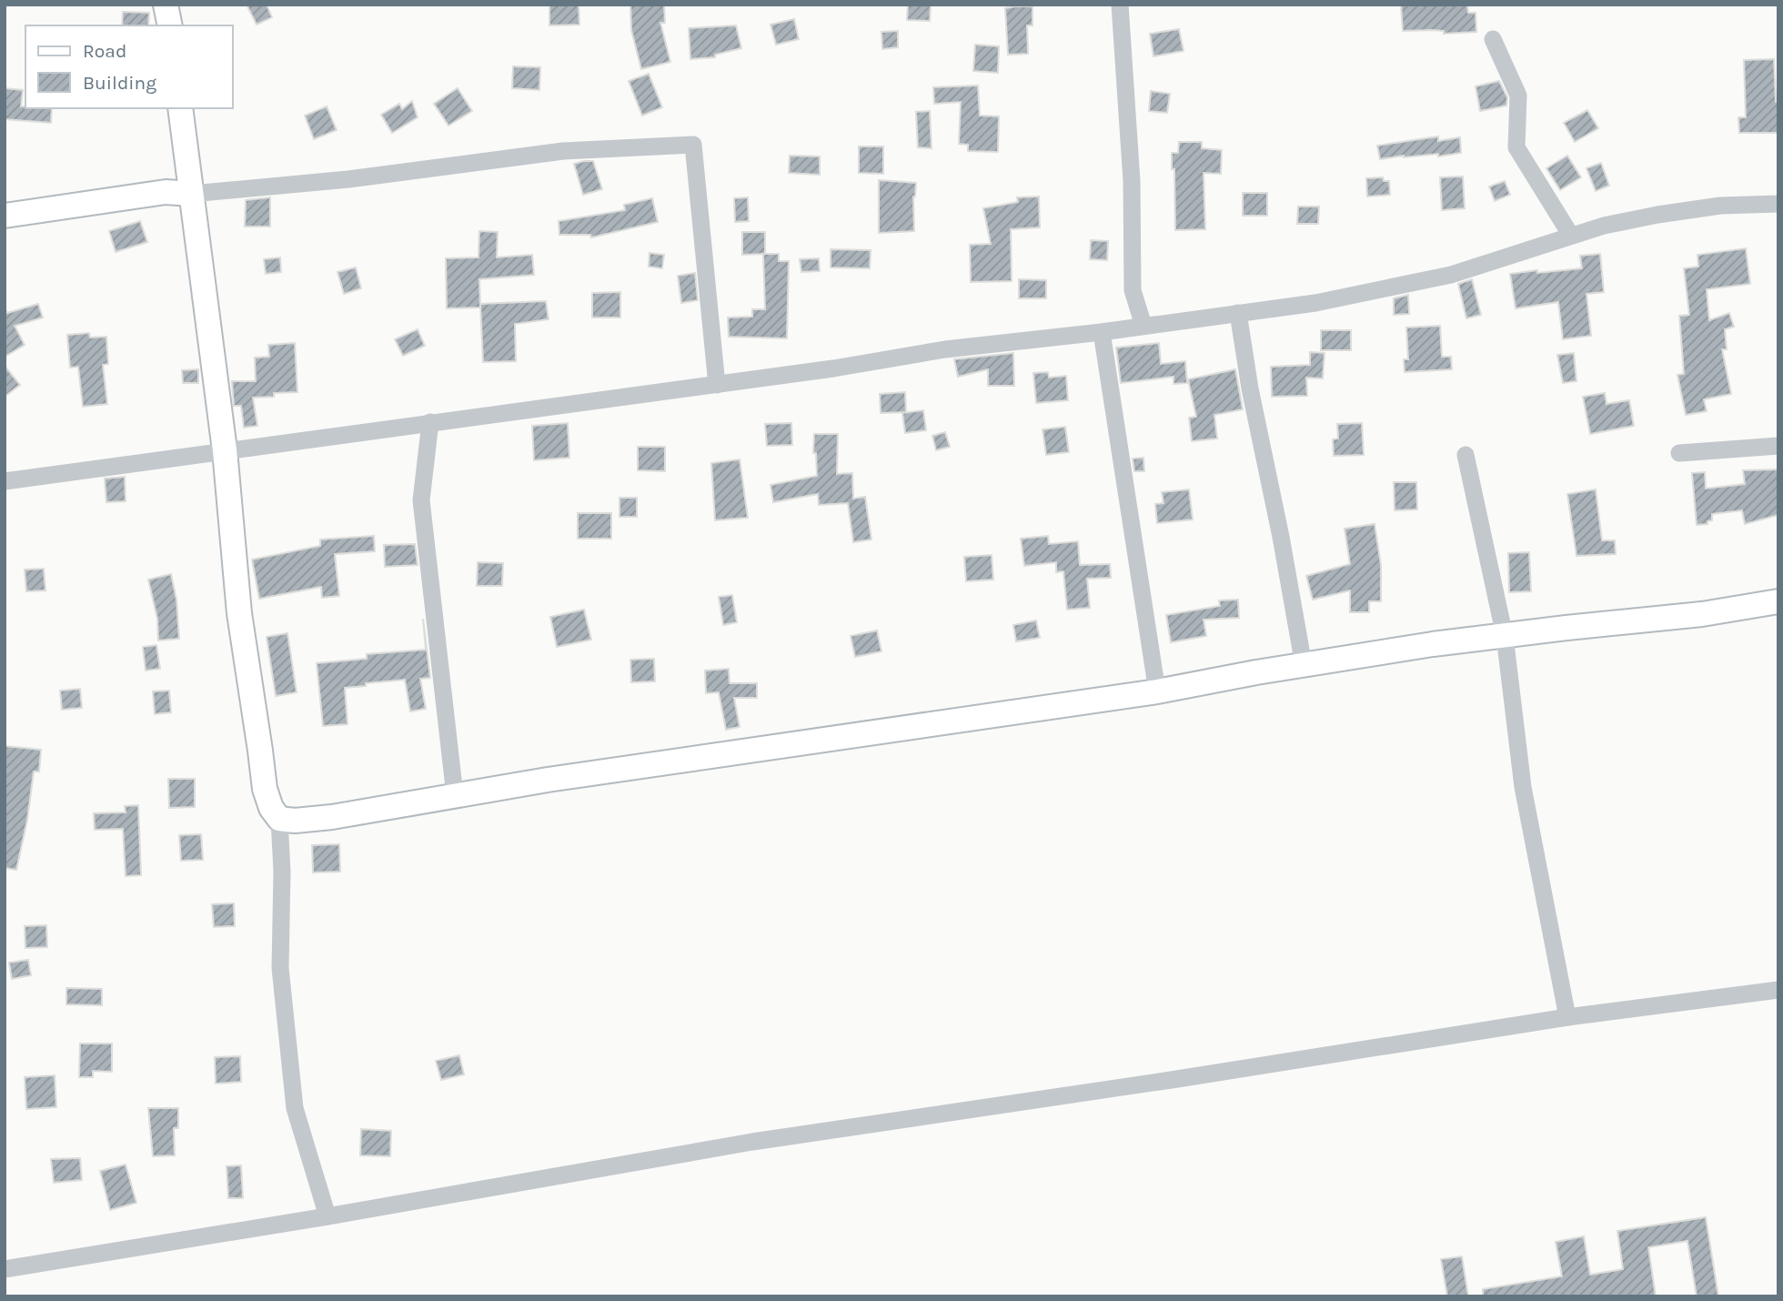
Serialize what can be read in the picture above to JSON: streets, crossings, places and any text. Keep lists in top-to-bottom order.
{
  "legend": ["Road", "Building"]
}
